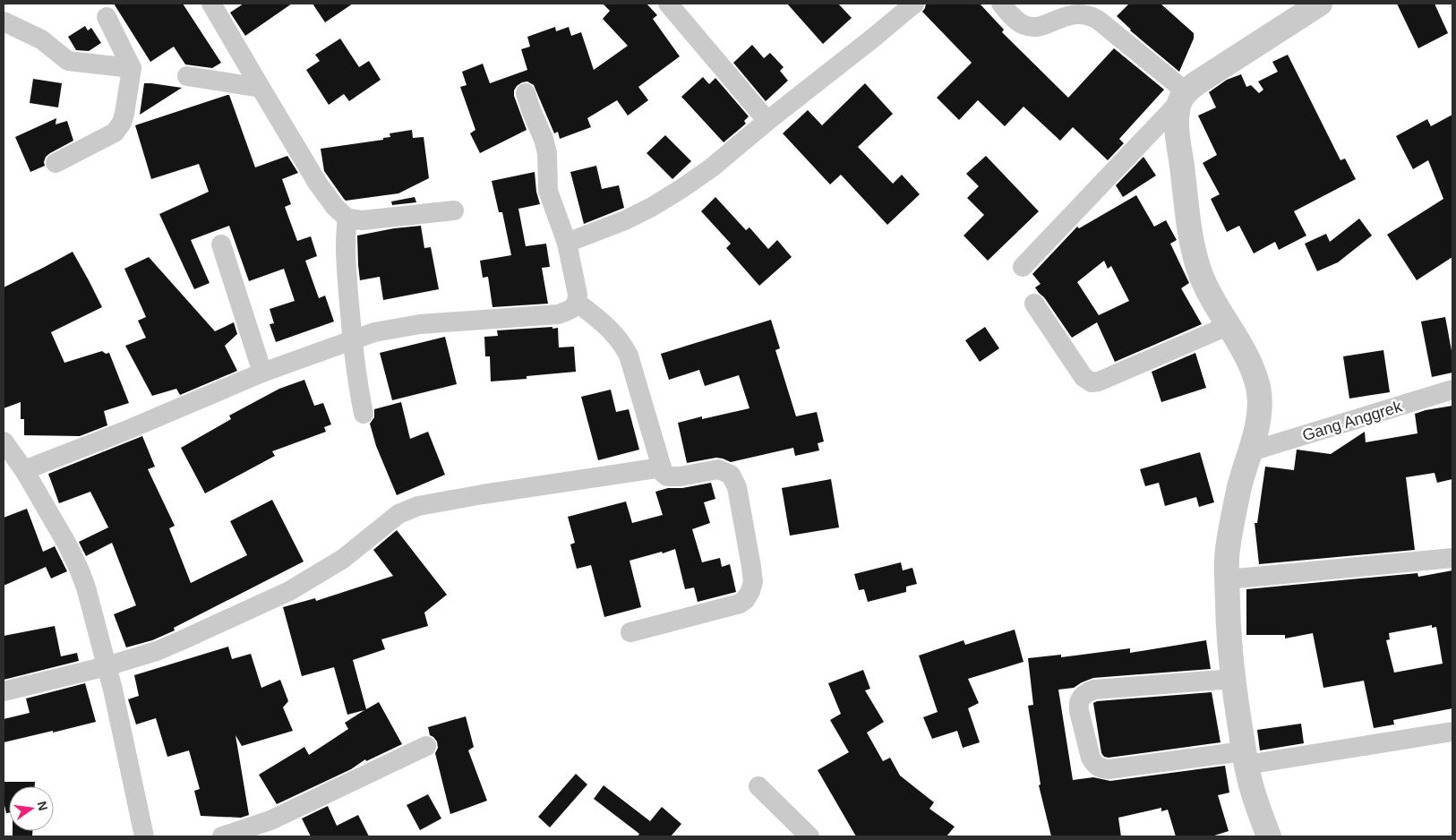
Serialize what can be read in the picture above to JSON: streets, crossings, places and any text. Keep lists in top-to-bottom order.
{
  "streets": {
    "street": ["Gang Anggrek"]
  },
  "north": "right"
}
